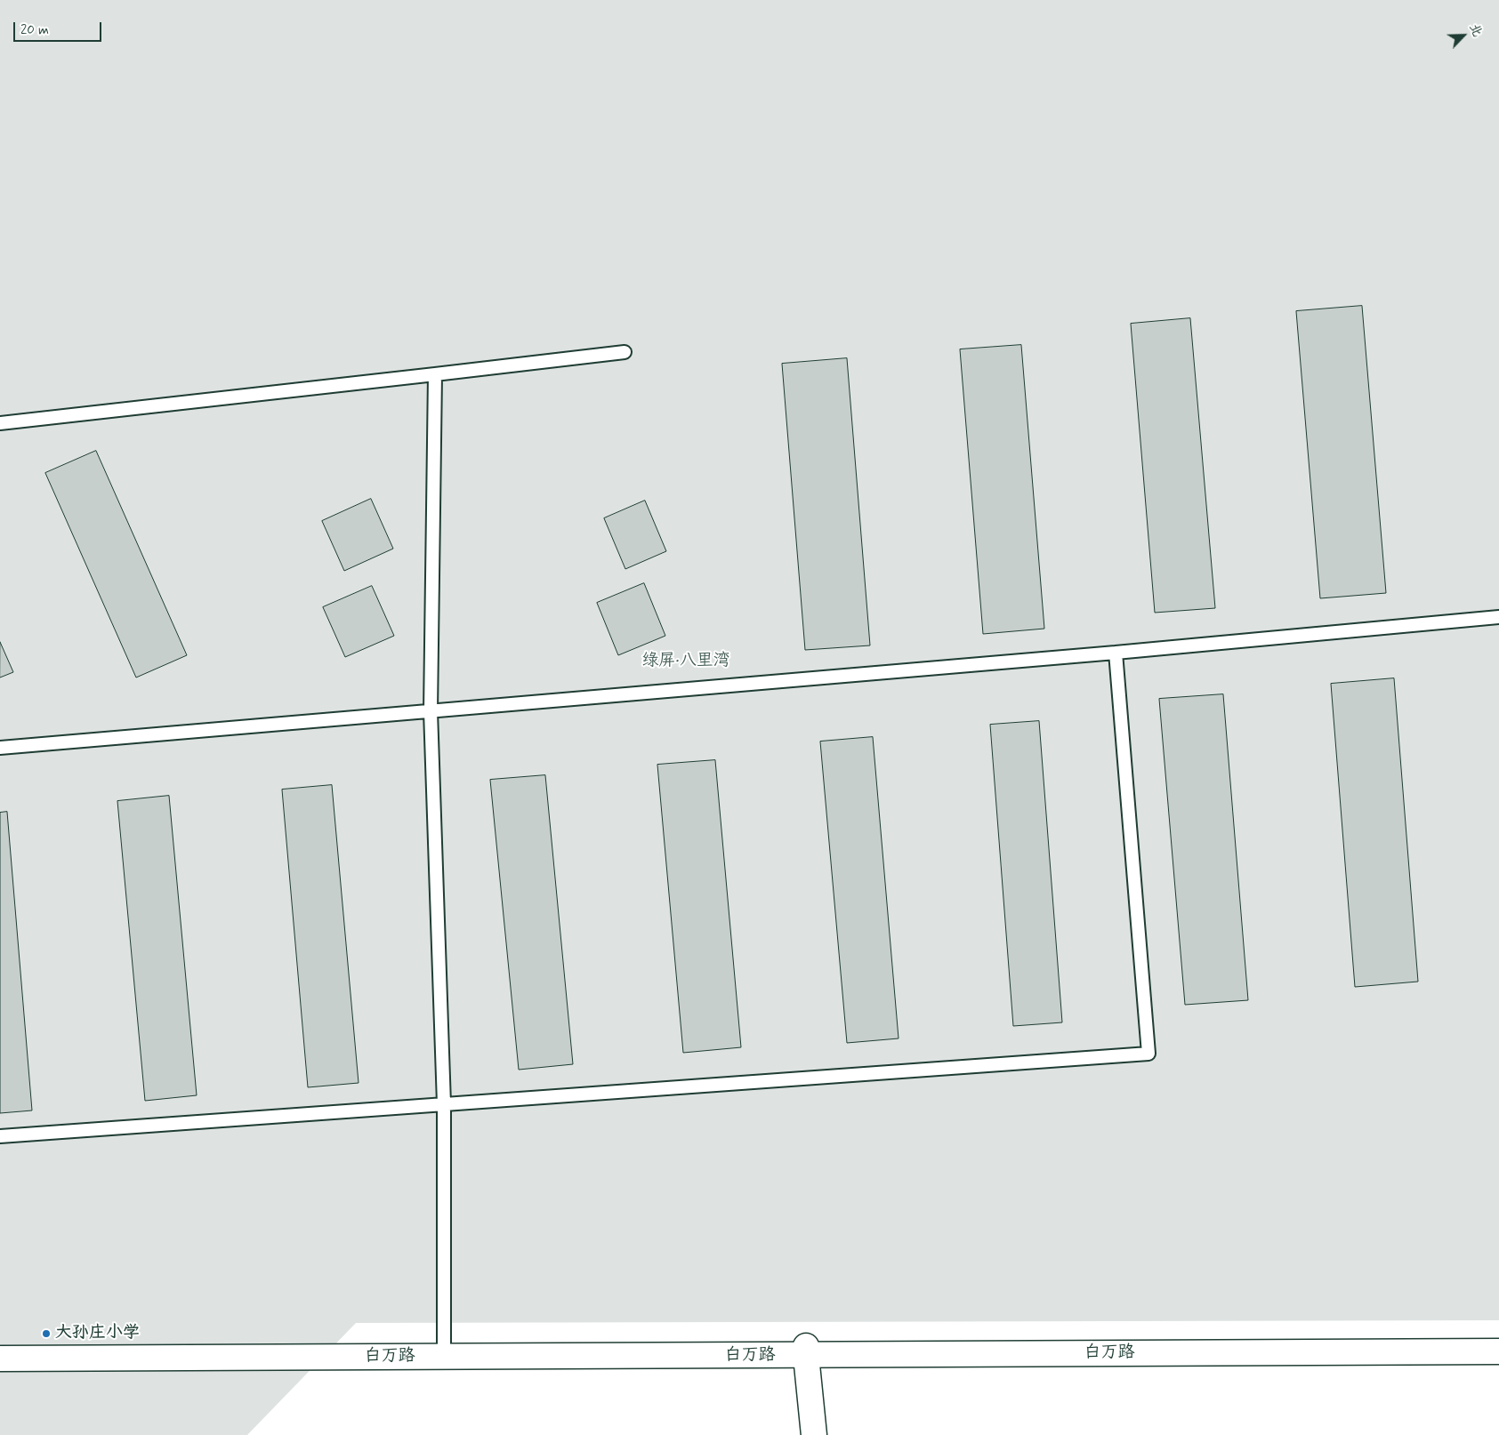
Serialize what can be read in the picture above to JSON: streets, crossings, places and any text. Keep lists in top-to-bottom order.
{
  "streets": {
    "main road": ["白万路"]
  },
  "parks": ["绿屏·八里湾"],
  "places": ["大孙庄小学"],
  "scale_bar": "20 m",
  "north": "top right"
}
